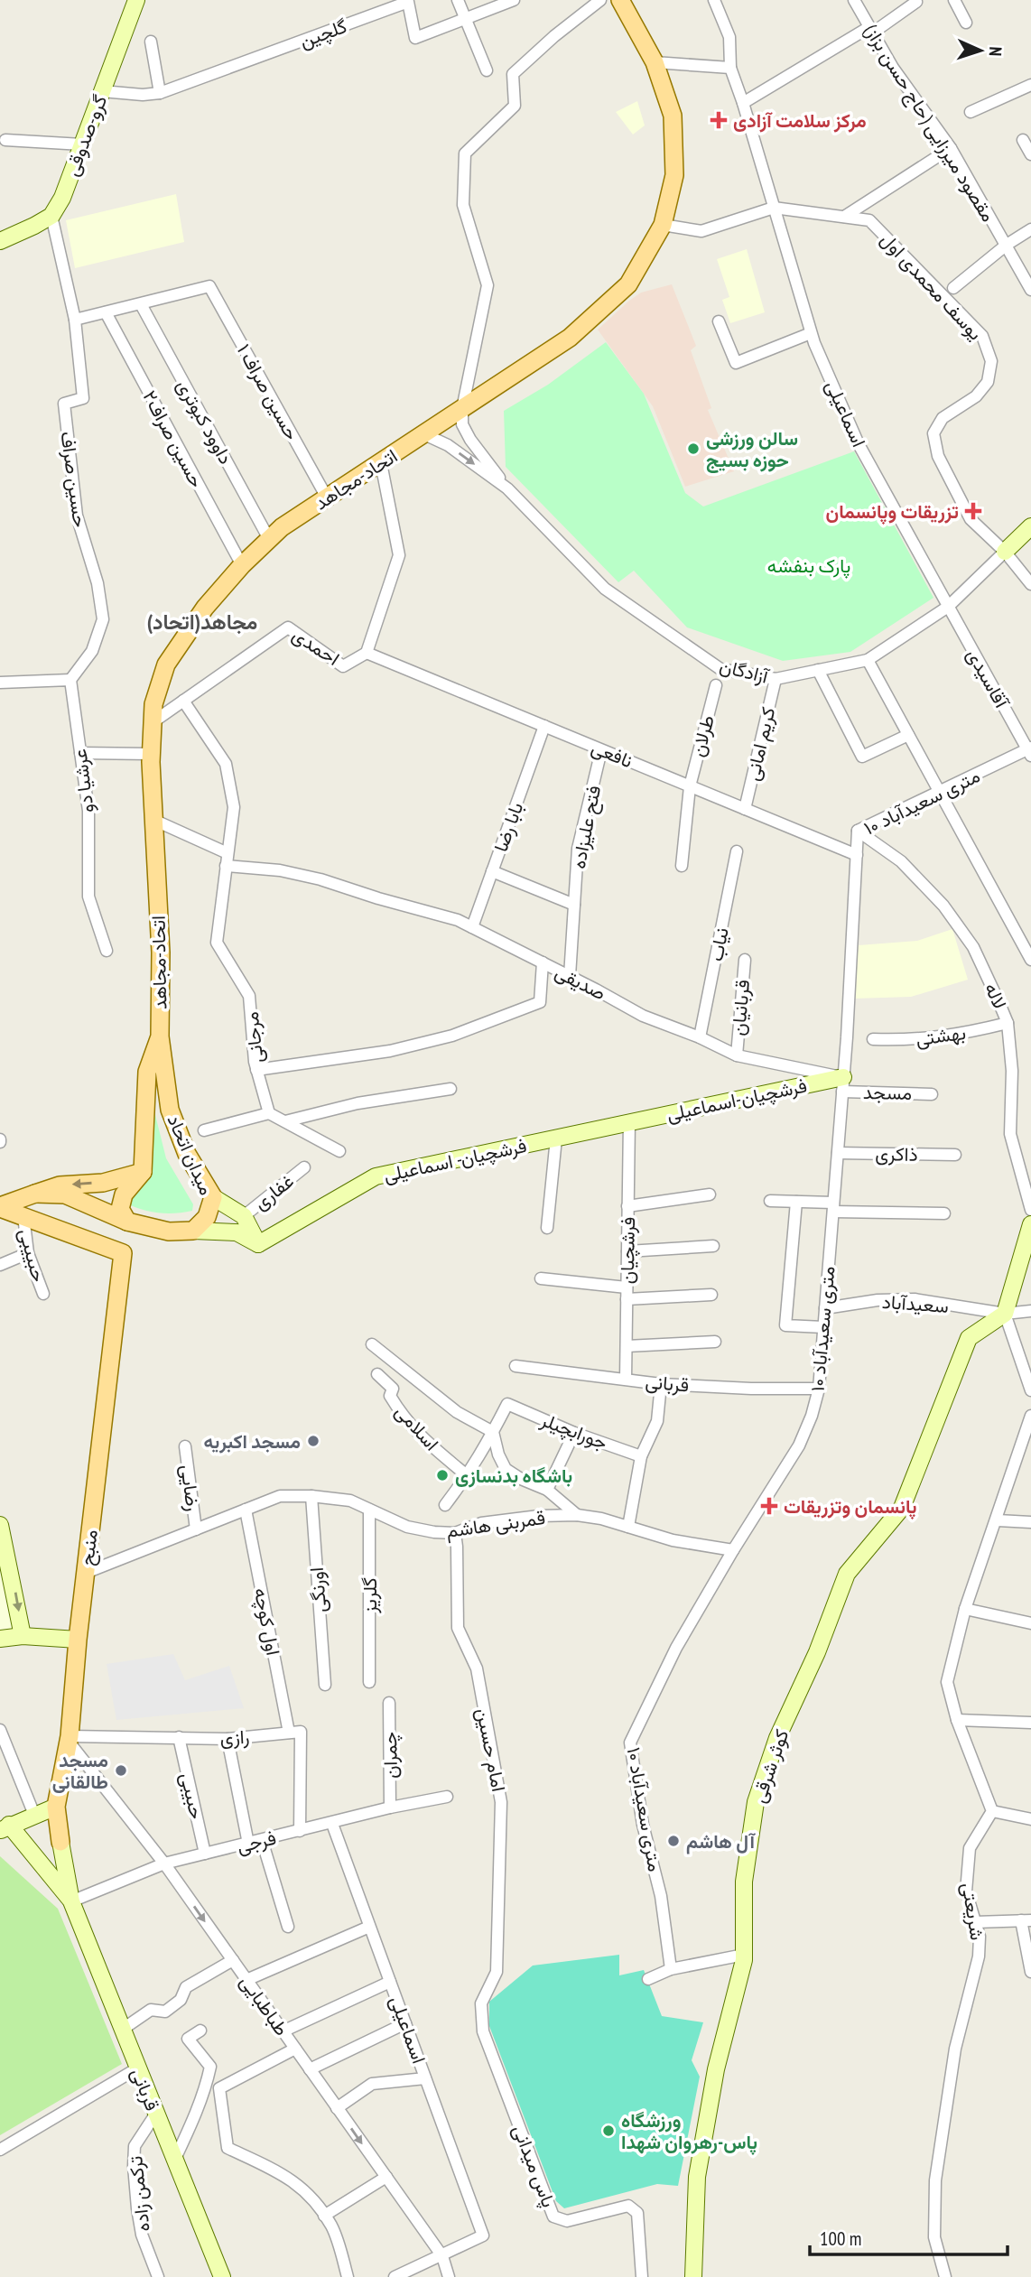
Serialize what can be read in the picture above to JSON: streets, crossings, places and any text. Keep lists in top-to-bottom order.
{
  "streets": {
    "main road": [
      "گرو-صدوقی",
      "اتحاد-مجاهد",
      "فرشچیان-اسماعیلی",
      "میدان اتحاد",
      "فرشچیان- اسماعیلی",
      "قربانی",
      "منبح",
      "کوثر شرقی"
    ],
    "street": [
      "گلچین",
      "مقصود میرزایی (حاج حسن بزاز)",
      "یوسف محمدی اول",
      "حسین صراف ۱",
      "اسماعیلی",
      "داوود کبوتری",
      "حسین صراف۲",
      "حسین صراف",
      "احمدی",
      "آزادگان",
      "آقاسیدی",
      "طرلان",
      "کریم امانی",
      "نافعی",
      "عرشیا دو",
      "۱۰ متری سعیدآباد",
      "بابا رضا",
      "فتح علیزاده",
      "نیاب",
      "صدیقی",
      "لاله",
      "قربانیان",
      "بهشتی",
      "مرجانی",
      "مسجد",
      "ذاکری",
      "غفاری",
      "فرشچیان",
      "حبییبی",
      "سعیدآباد",
      "اسلامی",
      "جورابچیلر",
      "رضایی",
      "قمربنی هاشم",
      "اورنگی",
      "گلریز",
      "اول کوچه",
      "رازی",
      "امام حسین",
      "چمران",
      "حبیبی",
      "فرجی",
      "شریعتی",
      "طباطبایی",
      "پاس میدانی",
      "ترکمن زاده"
    ]
  },
  "crossings": [
    ["گلچین", "گرو-صدوقی"],
    ["گرو-صدوقی", "حسین صراف"],
    ["یوسف محمدی اول", "اسماعیلی"],
    ["یوسف محمدی اول", "اتحاد-مجاهد"],
    ["یوسف محمدی اول", "آزادگان"],
    ["حسین صراف ۱", "داوود کبوتری"],
    ["حسین صراف ۱", "اتحاد-مجاهد"],
    ["اسماعیلی", "آزادگان"],
    ["اسماعیلی", "آقاسیدی"],
    ["اسماعیلی", "فرجی"],
    ["اسماعیلی", "طباطبایی"],
    ["داوود کبوتری", "اتحاد-مجاهد"],
    ["حسین صراف۲", "اتحاد-مجاهد"],
    ["حسین صراف", "عرشیا دو"],
    ["اتحاد-مجاهد", "احمدی"],
    ["اتحاد-مجاهد", "میدان اتحاد"],
    ["احمدی", "نافعی"],
    ["احمدی", "مرجانی"],
    ["آزادگان", "آقاسیدی"],
    ["آزادگان", "کریم امانی"],
    ["آقاسیدی", "۱۰ متری سعیدآباد"],
    ["طرلان", "نافعی"],
    ["کریم امانی", "نافعی"],
    ["نافعی", "۱۰ متری سعیدآباد"],
    ["نافعی", "بابا رضا"],
    ["نافعی", "فتح علیزاده"],
    ["۱۰ متری سعیدآباد", "صدیقی"],
    ["۱۰ متری سعیدآباد", "لاله"],
    ["۱۰ متری سعیدآباد", "مسجد"],
    ["۱۰ متری سعیدآباد", "فرشچیان-اسماعیلی"],
    ["۱۰ متری سعیدآباد", "ذاکری"],
    ["۱۰ متری سعیدآباد", "سعیدآباد"],
    ["۱۰ متری سعیدآباد", "قربانی"],
    ["۱۰ متری سعیدآباد", "قمربنی هاشم"],
    ["بابا رضا", "صدیقی"],
    ["فتح علیزاده", "صدیقی"],
    ["نیاب", "صدیقی"],
    ["صدیقی", "قربانیان"],
    ["صدیقی", "مرجانی"],
    ["صدیقی", "مسجد"],
    ["صدیقی", "فرشچیان-اسماعیلی"],
    ["لاله", "بهشتی"],
    ["مسجد", "فرشچیان-اسماعیلی"],
    ["فرشچیان-اسماعیلی", "فرشچیان- اسماعیلی"],
    ["فرشچیان-اسماعیلی", "فرشچیان"],
    ["فرشچیان- اسماعیلی", "فرشچیان"],
    ["فرشچیان", "قربانی"],
    ["حبییبی", "منبح"],
    ["سعیدآباد", "کوثر شرقی"],
    ["قربانی", "فرجی"],
    ["قربانی", "ترکمن زاده"],
    ["رضایی", "قمربنی هاشم"],
    ["قمربنی هاشم", "منبح"],
    ["قمربنی هاشم", "اورنگی"],
    ["قمربنی هاشم", "گلریز"],
    ["قمربنی هاشم", "اول کوچه"],
    ["قمربنی هاشم", "امام حسین"],
    ["منبح", "رازی"],
    ["منبح", "طباطبایی"],
    ["اول کوچه", "رازی"],
    ["رازی", "حبیبی"],
    ["رازی", "طباطبایی"],
    ["امام حسین", "پاس میدانی"],
    ["چمران", "فرجی"],
    ["حبیبی", "فرجی"],
    ["فرجی", "طباطبایی"]
  ],
  "districts": ["مجاهد(اتحاد)"],
  "parks": ["پارک بنفشه"],
  "places": {
    "health": ["مرکز سلامت آزادی", "تزریقات وپانسمان", "پانسمان وتزریقات"],
    "other": [
      "سالن ورزشی حوزه بسیج",
      "مسجد اکبریه",
      "باشگاه بدنسازی",
      "مسجد طالقانی",
      "آل هاشم",
      "ورزشگاه پاس-رهروان شهدا"
    ]
  },
  "scale_bar": "100 m",
  "north": "right"
}
